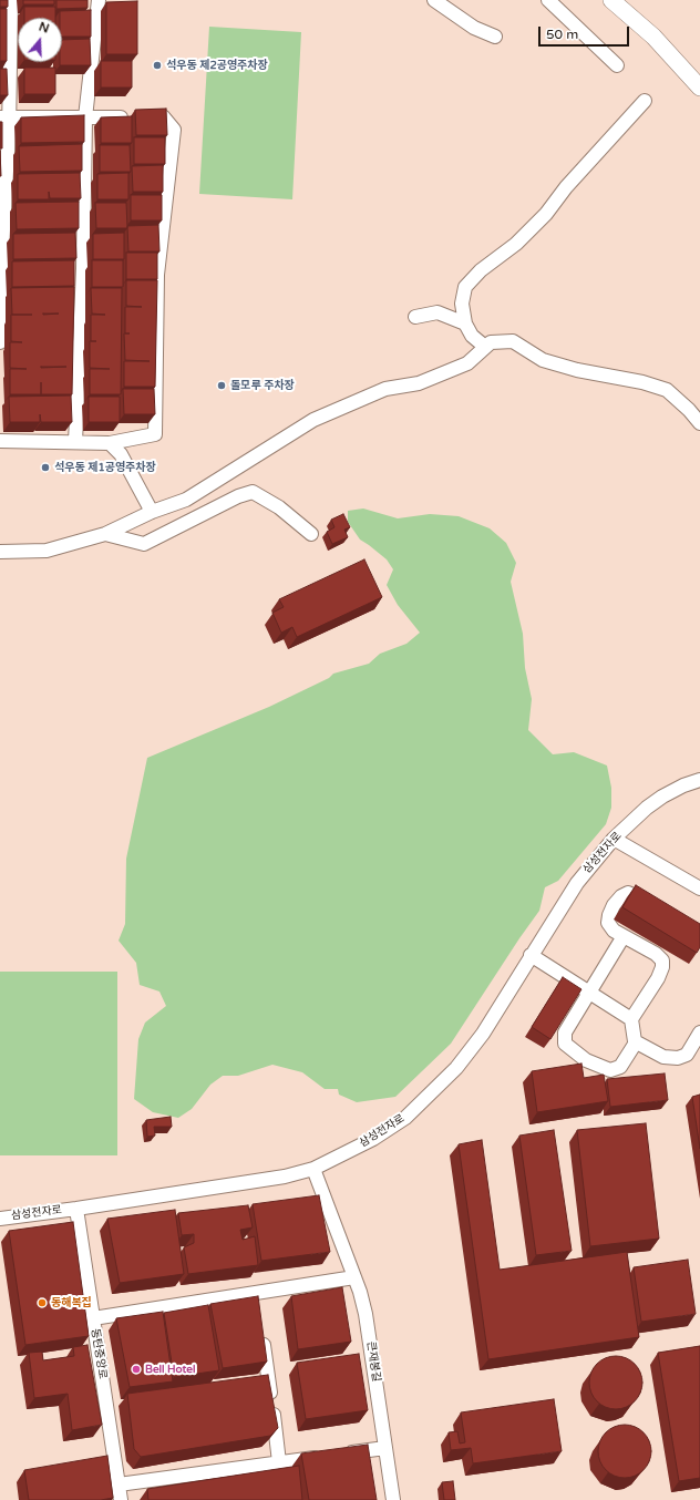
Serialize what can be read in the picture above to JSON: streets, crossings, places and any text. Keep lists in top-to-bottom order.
{
  "streets": {
    "street": ["삼성전자로", "동탄중앙로", "큰재봉길"]
  },
  "crossings": [
    ["삼성전자로", "동탄중앙로"],
    ["삼성전자로", "큰재봉길"]
  ],
  "places": [
    "석우동 제2공영주차장",
    "돌모루 주차장",
    "석우동 제1공영주차장",
    "동해복집",
    "Bell Hotel"
  ],
  "scale_bar": "50 m",
  "north": "top"
}
